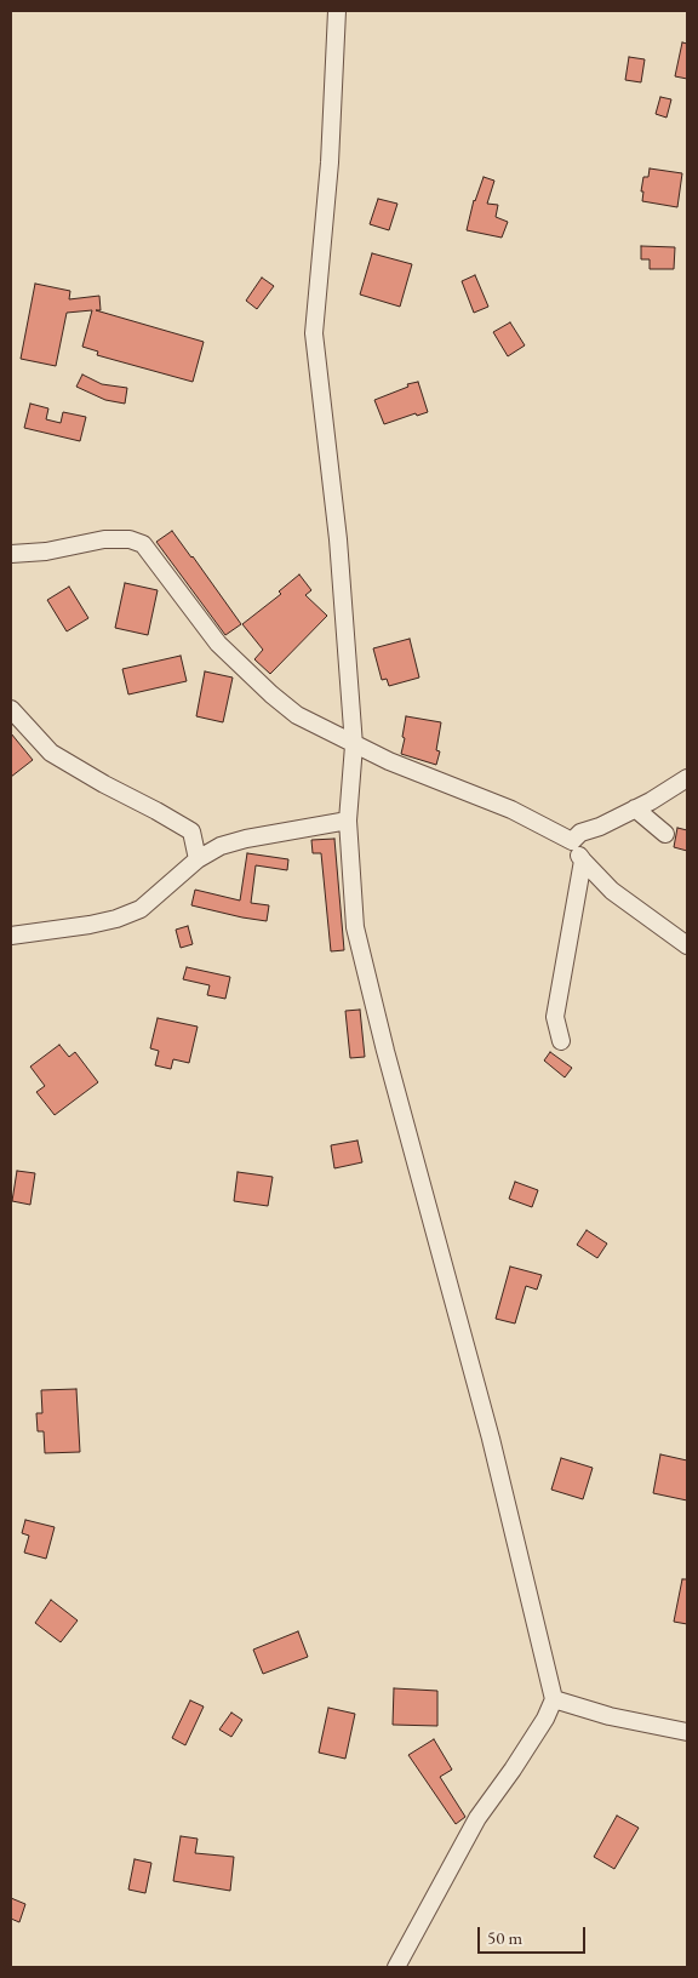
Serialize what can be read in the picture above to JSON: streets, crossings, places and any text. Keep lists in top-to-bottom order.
{
  "scale_bar": "50 m"
}
